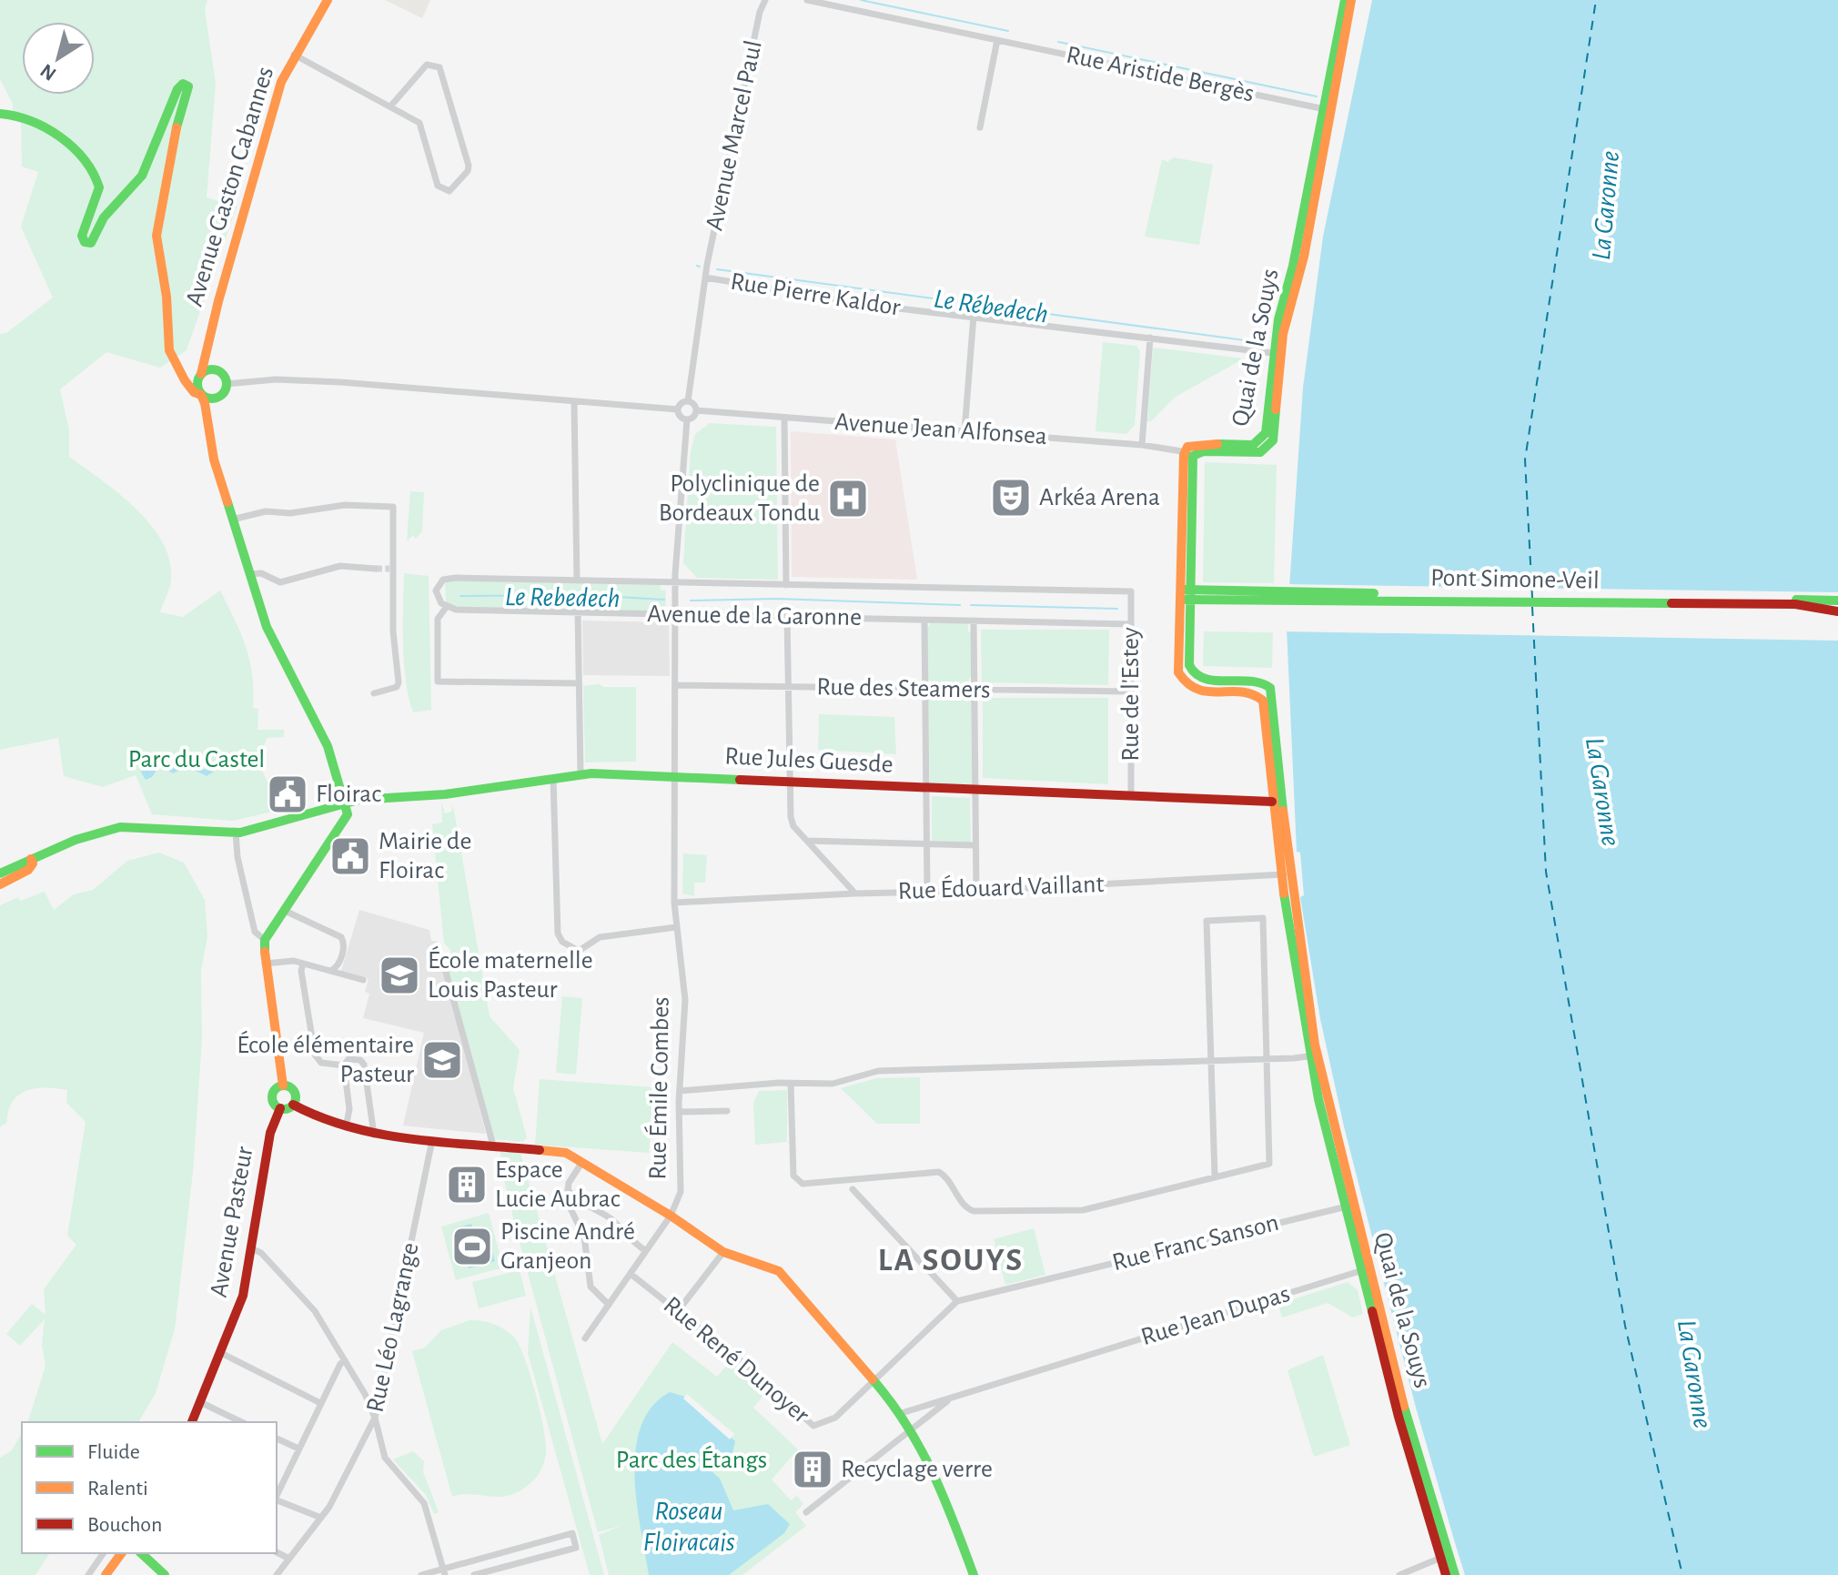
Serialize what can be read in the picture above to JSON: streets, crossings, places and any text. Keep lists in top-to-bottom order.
{
  "streets": {
    "main road": [
      "Avenue Gaston Cabannes",
      "Quai de la Souys",
      "Pont Simone-Veil",
      "Rue Jules Guesde",
      "Rue Émile Combes",
      "Avenue Pasteur"
    ],
    "street": [
      "Rue Aristide Bergès",
      "Avenue Marcel Paul",
      "Rue Pierre Kaldor",
      "Avenue Jean Alfonsea",
      "Avenue de la Garonne",
      "Rue des Steamers",
      "Rue de l'Estey",
      "Rue Édouard Vaillant",
      "Rue Franc Sanson",
      "Rue Jean Dupas",
      "Rue Léo Lagrange",
      "Rue René Dunoyer"
    ]
  },
  "crossings": [
    ["Rue Aristide Bergès", "Quai de la Souys"],
    ["Avenue Marcel Paul", "Rue Pierre Kaldor"],
    ["Avenue Marcel Paul", "Avenue Jean Alfonsea"],
    ["Avenue Marcel Paul", "Rue Émile Combes"],
    ["Rue Pierre Kaldor", "Quai de la Souys"],
    ["Quai de la Souys", "Avenue Jean Alfonsea"],
    ["Quai de la Souys", "Pont Simone-Veil"],
    ["Quai de la Souys", "Rue Jules Guesde"],
    ["Quai de la Souys", "Rue Édouard Vaillant"],
    ["Quai de la Souys", "Rue Franc Sanson"],
    ["Quai de la Souys", "Rue Jean Dupas"],
    ["Avenue Jean Alfonsea", "Rue Émile Combes"],
    ["Avenue de la Garonne", "Rue de l'Estey"],
    ["Avenue de la Garonne", "Rue Émile Combes"],
    ["Rue des Steamers", "Rue de l'Estey"],
    ["Rue des Steamers", "Rue Émile Combes"],
    ["Rue de l'Estey", "Rue Jules Guesde"],
    ["Rue Jules Guesde", "Rue Émile Combes"],
    ["Rue Édouard Vaillant", "Rue Émile Combes"],
    ["Rue Émile Combes", "Rue Jean Dupas"],
    ["Rue Émile Combes", "Rue René Dunoyer"]
  ],
  "districts": ["LA SOUYS"],
  "water": [
    "La Garonne",
    "Le Rébedech",
    "Le Rebedech",
    "Roseau Floiracais"
  ],
  "parks": ["Parc du Castel", "Parc des Étangs"],
  "places": {
    "theatre": ["Arkéa Arena"],
    "hospital": ["Polyclinique de Bordeaux Tondu"],
    "public building": ["Floirac", "Mairie de Floirac"],
    "school or university": ["École maternelle Louis Pasteur", "École élémentaire Pasteur"],
    "building": ["Espace Lucie Aubrac", "Recyclage verre"],
    "sports": ["Piscine André Granjeon"]
  },
  "legend": ["Fluide", "Ralenti", "Bouchon"],
  "north": "bottom left"
}
